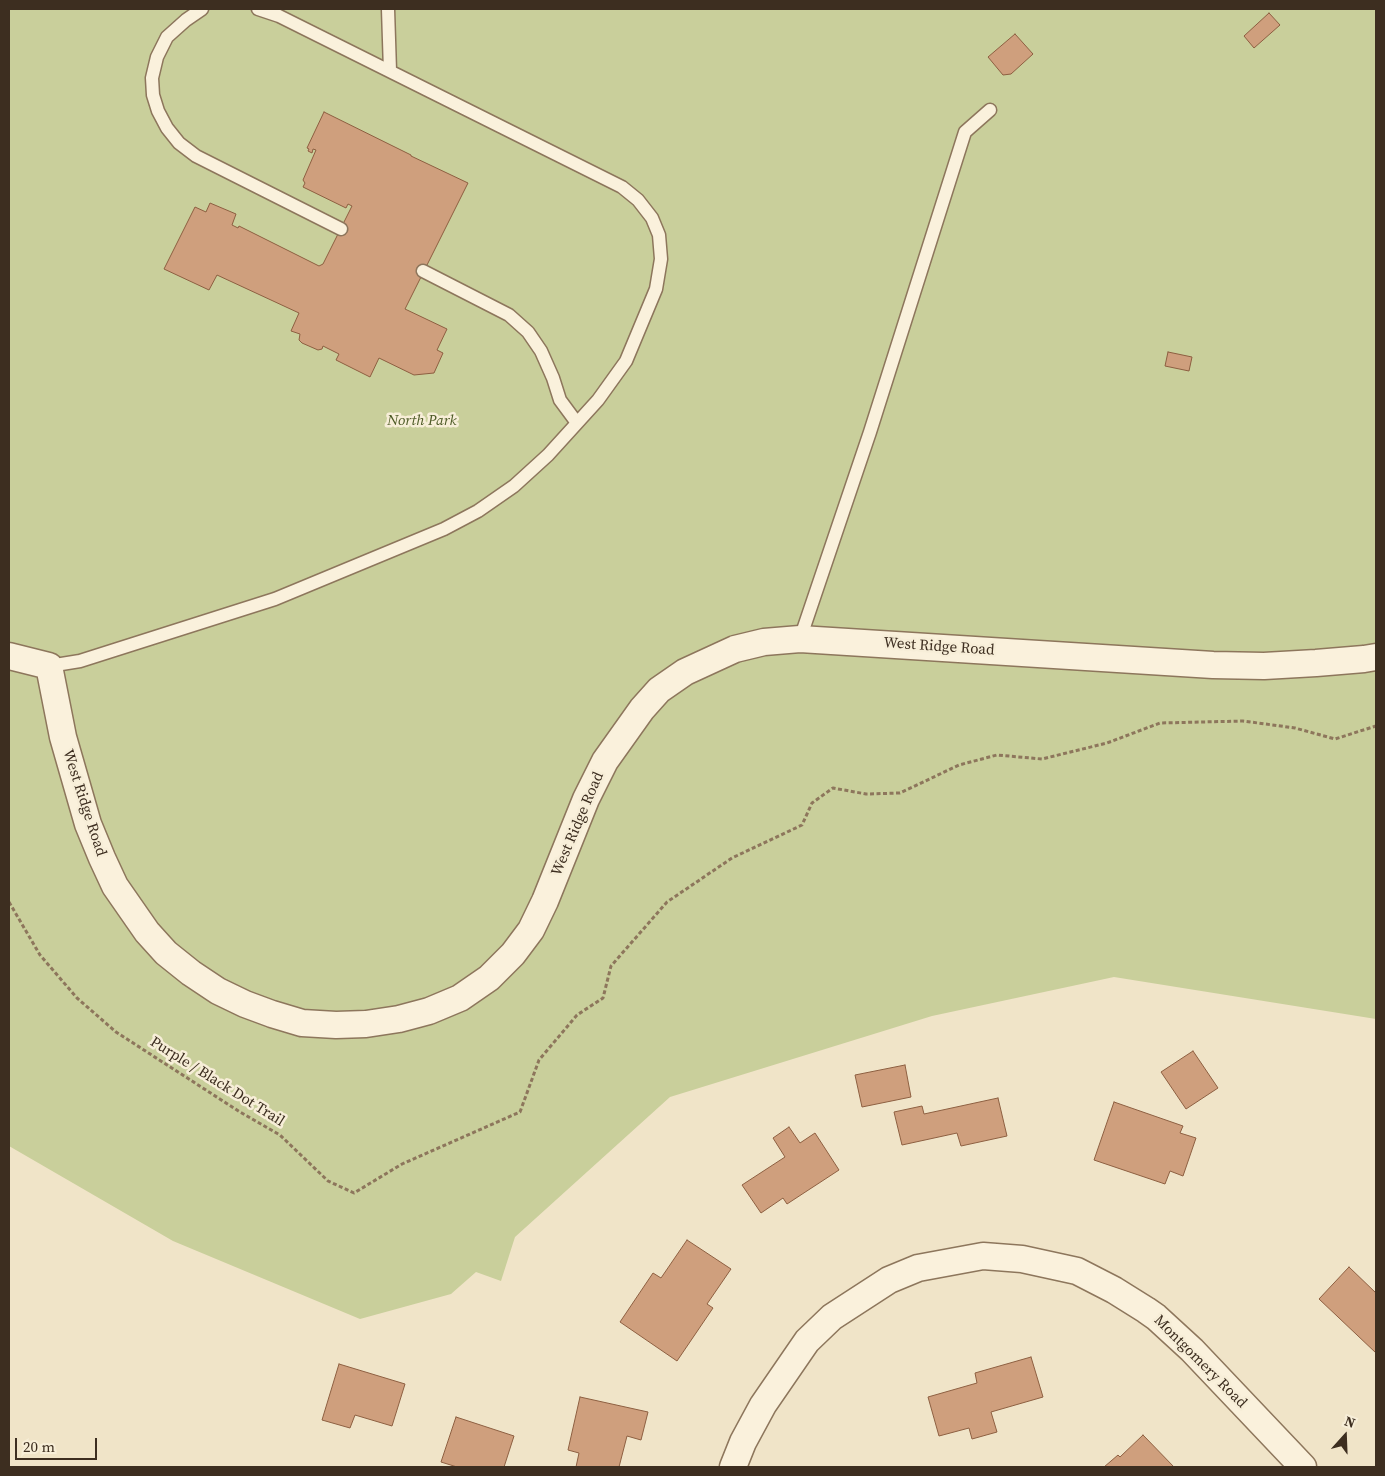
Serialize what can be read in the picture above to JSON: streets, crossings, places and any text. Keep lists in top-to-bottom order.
{
  "streets": {
    "street": ["West Ridge Road", "Montgomery Road"],
    "path": ["Purple / Black Dot Trail"]
  },
  "parks": ["North Park"],
  "scale_bar": "20 m",
  "north": "top"
}
